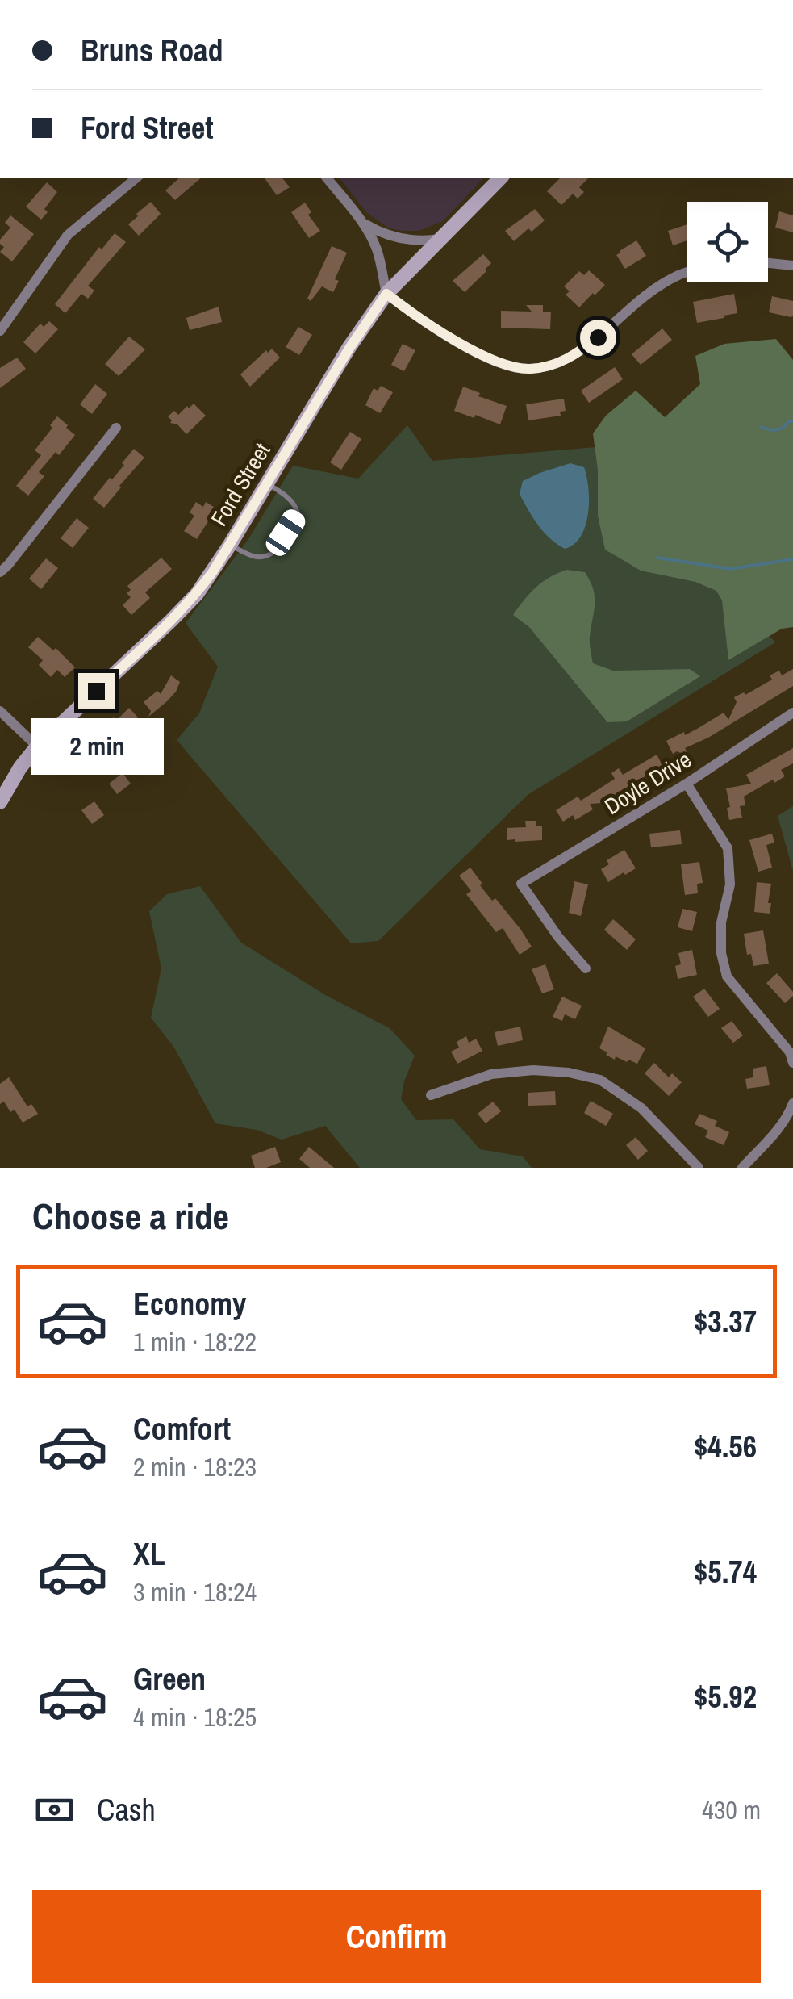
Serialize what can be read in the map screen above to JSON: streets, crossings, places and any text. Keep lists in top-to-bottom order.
{
  "streets": {
    "street": ["Ford Street", "Doyle Drive"]
  },
  "page": {
    "banner": ["Bruns Road", "Ford Street"],
    "bubble": "2 min",
    "heading": "Choose a ride",
    "list": [
      {
        "name": "Economy",
        "note": "1 min · 18:22",
        "value": "$3.37"
      },
      {
        "name": "Comfort",
        "note": "2 min · 18:23",
        "value": "$4.56"
      },
      {
        "name": "XL",
        "note": "3 min · 18:24",
        "value": "$5.74"
      },
      {
        "name": "Green",
        "note": "4 min · 18:25",
        "value": "$5.92"
      }
    ],
    "pay": ["Cash", "430 m"],
    "buttons": "Confirm"
  }
}
